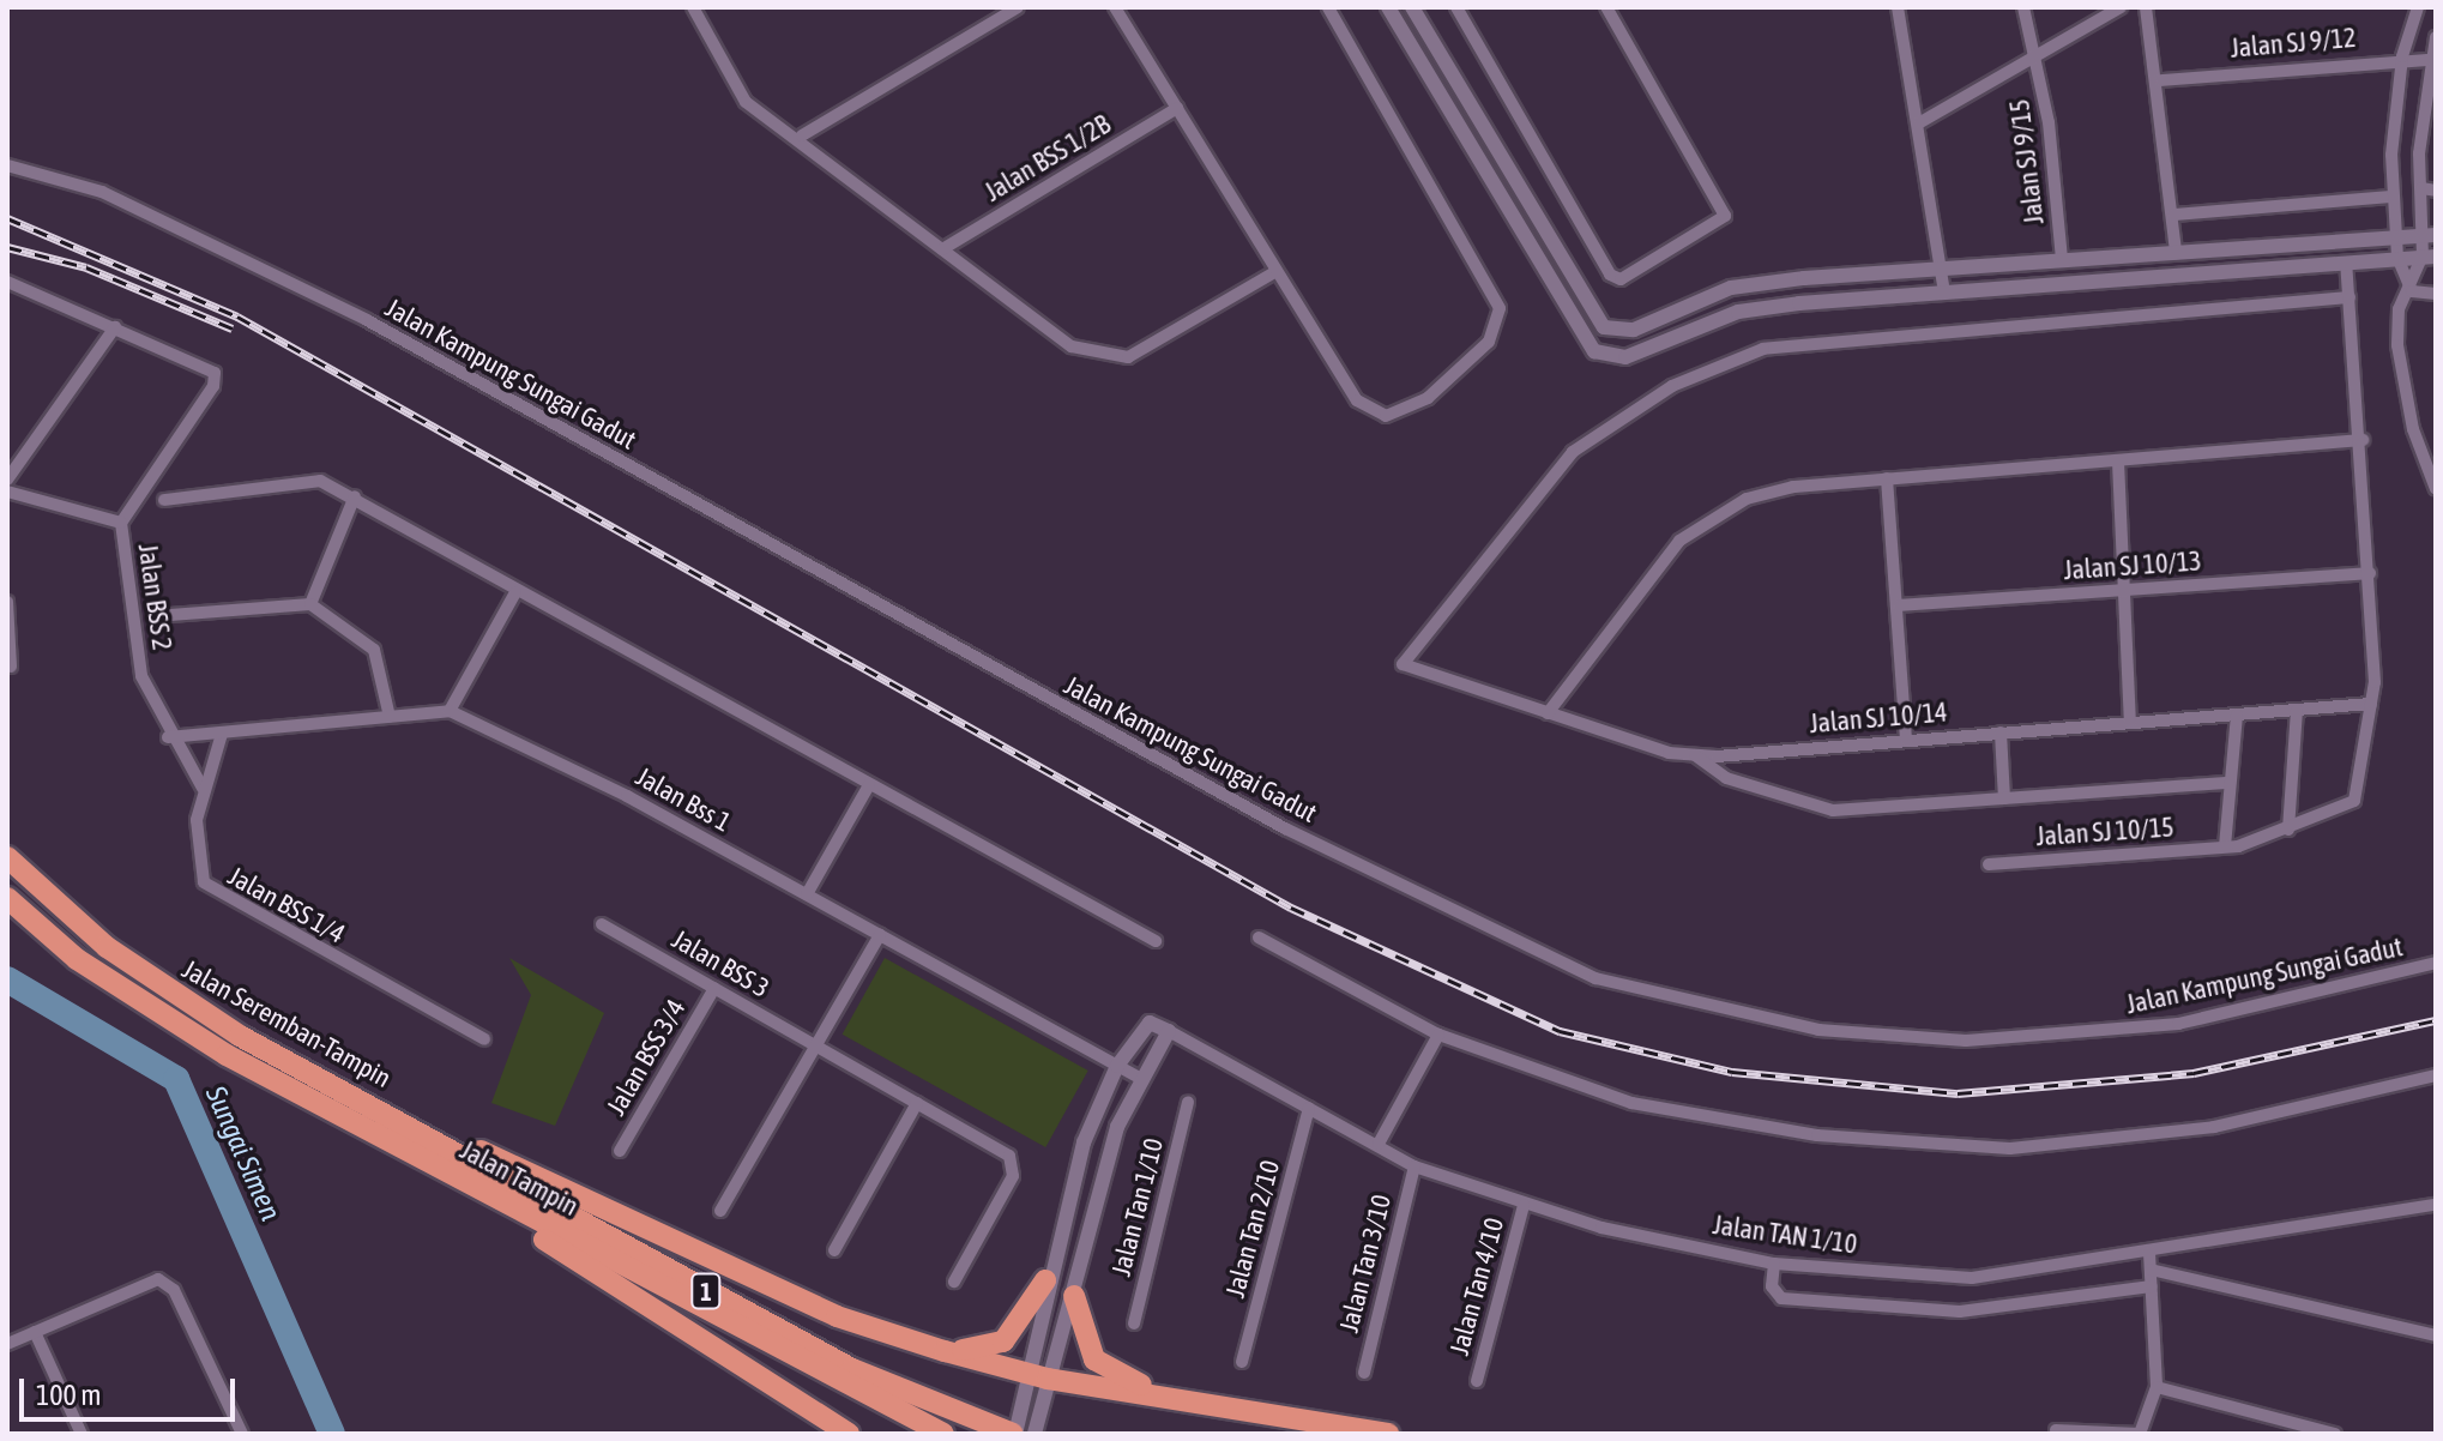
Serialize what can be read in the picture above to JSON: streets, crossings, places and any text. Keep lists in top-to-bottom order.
{
  "streets": {
    "highway": ["Jalan Seremban-Tampin", "Jalan Tampin", "1"],
    "street": [
      "Jalan SJ 9/12",
      "Jalan BSS 1/2B",
      "Jalan SJ 9/15",
      "Jalan Kampung Sungai Gadut",
      "Jalan SJ 10/13",
      "Jalan BSS 2",
      "Jalan SJ 10/14",
      "Jalan Bss 1",
      "Jalan SJ 10/15",
      "Jalan BSS 1/4",
      "Jalan BSS 3",
      "Jalan BSS 3/4",
      "Jalan Tan 1/10",
      "Jalan Tan 2/10",
      "Jalan TAN 1/10",
      "Jalan Tan 3/10",
      "Jalan Tan 4/10"
    ]
  },
  "crossings": [
    ["Jalan BSS 2", "Jalan BSS 1/4"],
    ["Jalan SJ 10/14", "Jalan SJ 10/15"],
    ["Jalan BSS 3", "Jalan BSS 3/4"],
    ["Jalan Seremban-Tampin", "Jalan Tampin"],
    ["Jalan Tan 2/10", "Jalan TAN 1/10"],
    ["Jalan TAN 1/10", "Jalan Tan 3/10"],
    ["Jalan TAN 1/10", "Jalan Tan 4/10"]
  ],
  "water": ["Sungai Simen"],
  "scale_bar": "100 m"
}
